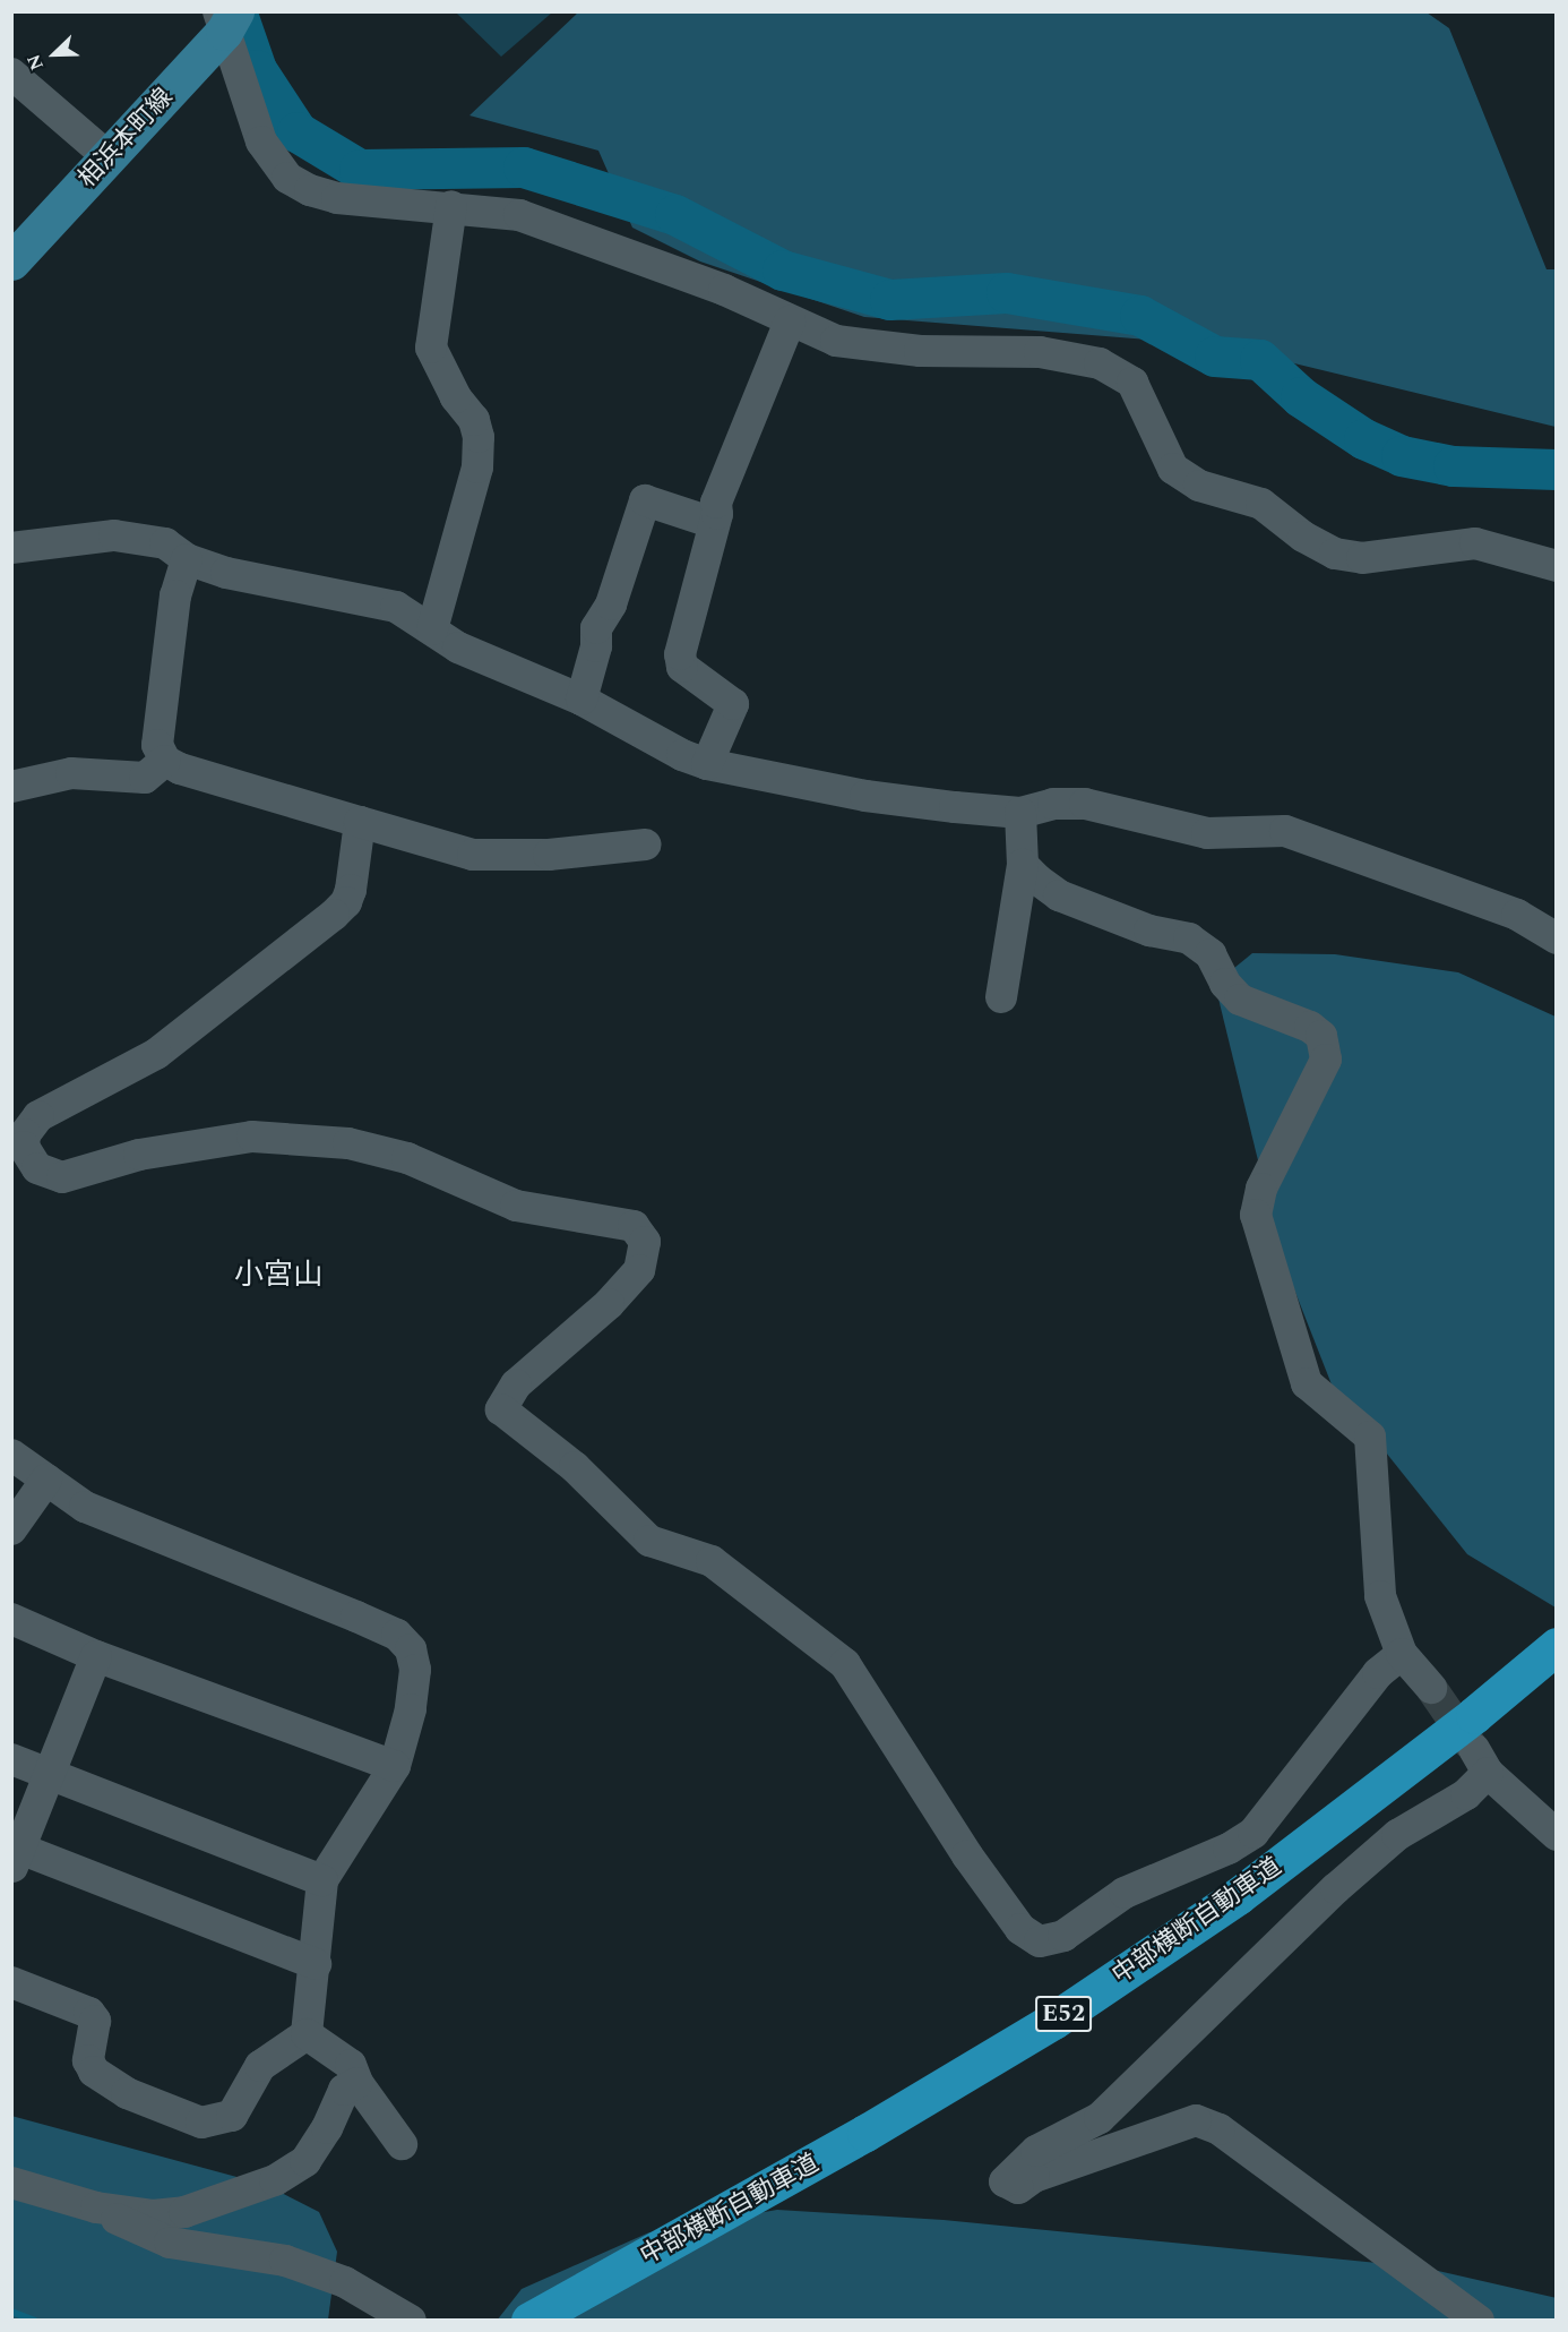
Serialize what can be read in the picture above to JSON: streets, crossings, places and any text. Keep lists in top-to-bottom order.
{
  "streets": {
    "highway": ["中部横断自動車道", "E52"],
    "main road": ["相浜本町線"]
  },
  "districts": ["小宮山"],
  "north": "bottom left"
}
